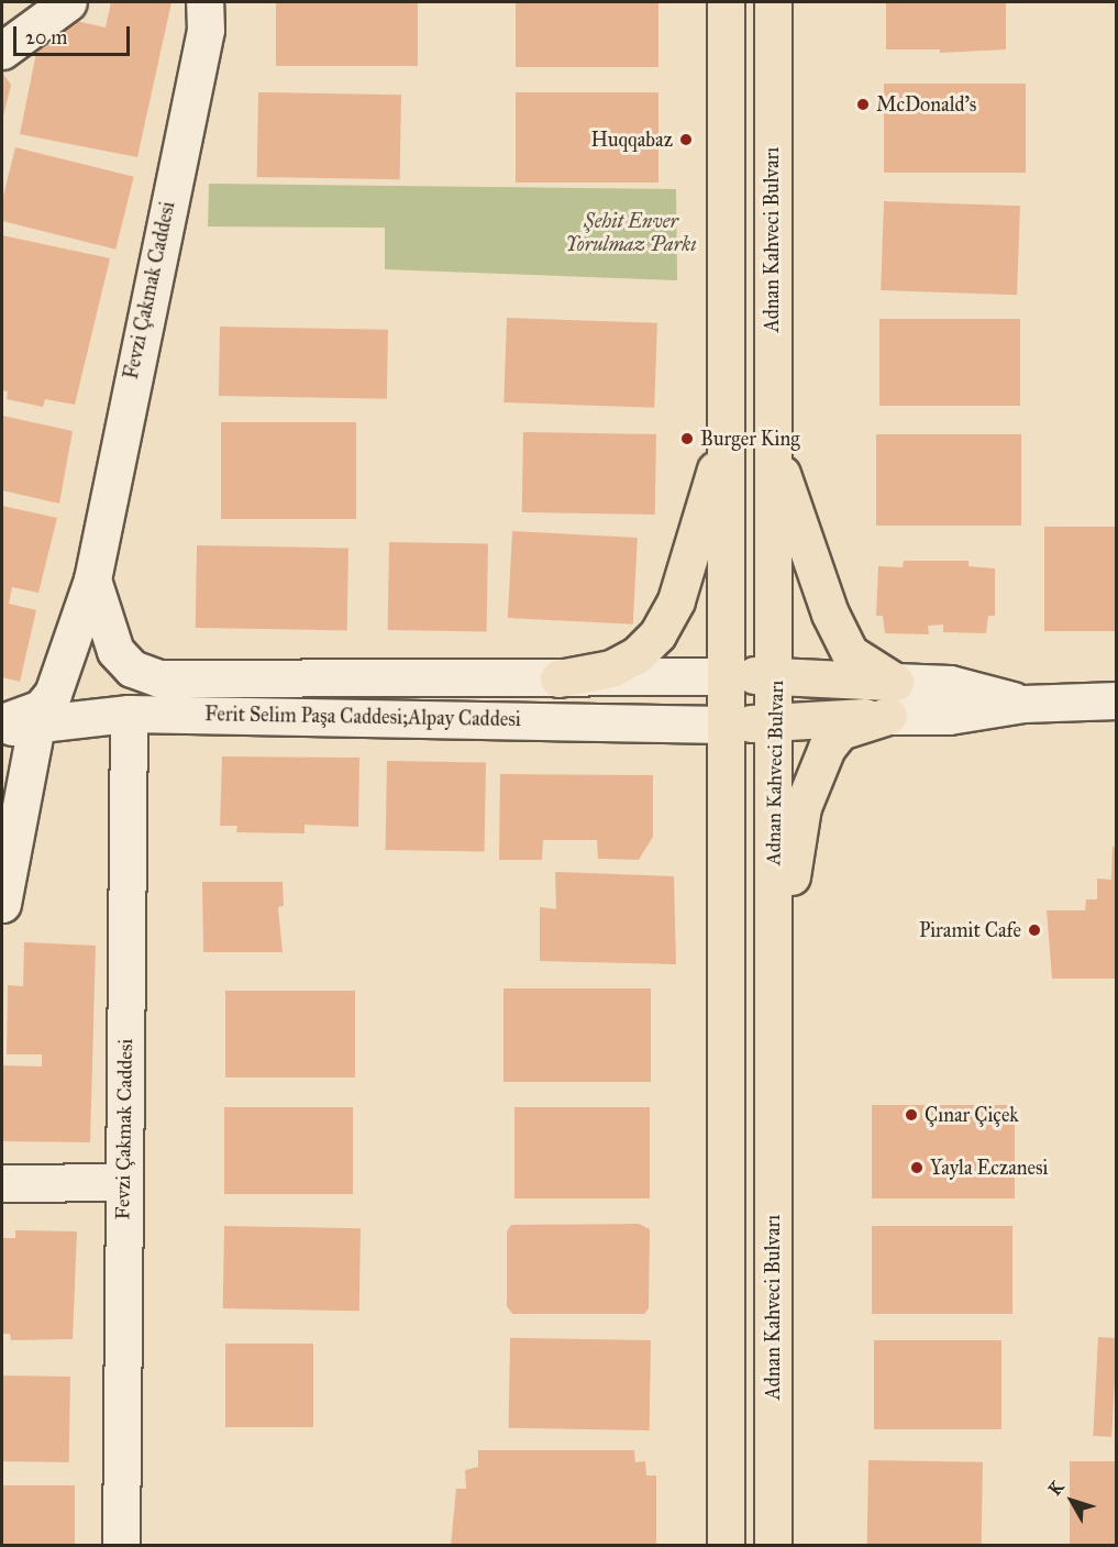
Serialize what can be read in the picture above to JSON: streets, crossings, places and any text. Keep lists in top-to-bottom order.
{
  "streets": {
    "main road": ["Adnan Kahveci Bulvarı", "Fevzi Çakmak Caddesi", "Ferit Selim Paşa Caddesi;Alpay Caddesi"]
  },
  "crossings": [
    ["Fevzi Çakmak Caddesi", "Ferit Selim Paşa Caddesi;Alpay Caddesi"]
  ],
  "parks": ["Şehit Enver Yorulmaz Parkı"],
  "places": [
    "McDonald's",
    "Huqqabaz",
    "Burger King",
    "Piramit Cafe",
    "Çınar Çiçek",
    "Yayla Eczanesi"
  ],
  "scale_bar": "20 m",
  "north": "top left"
}
